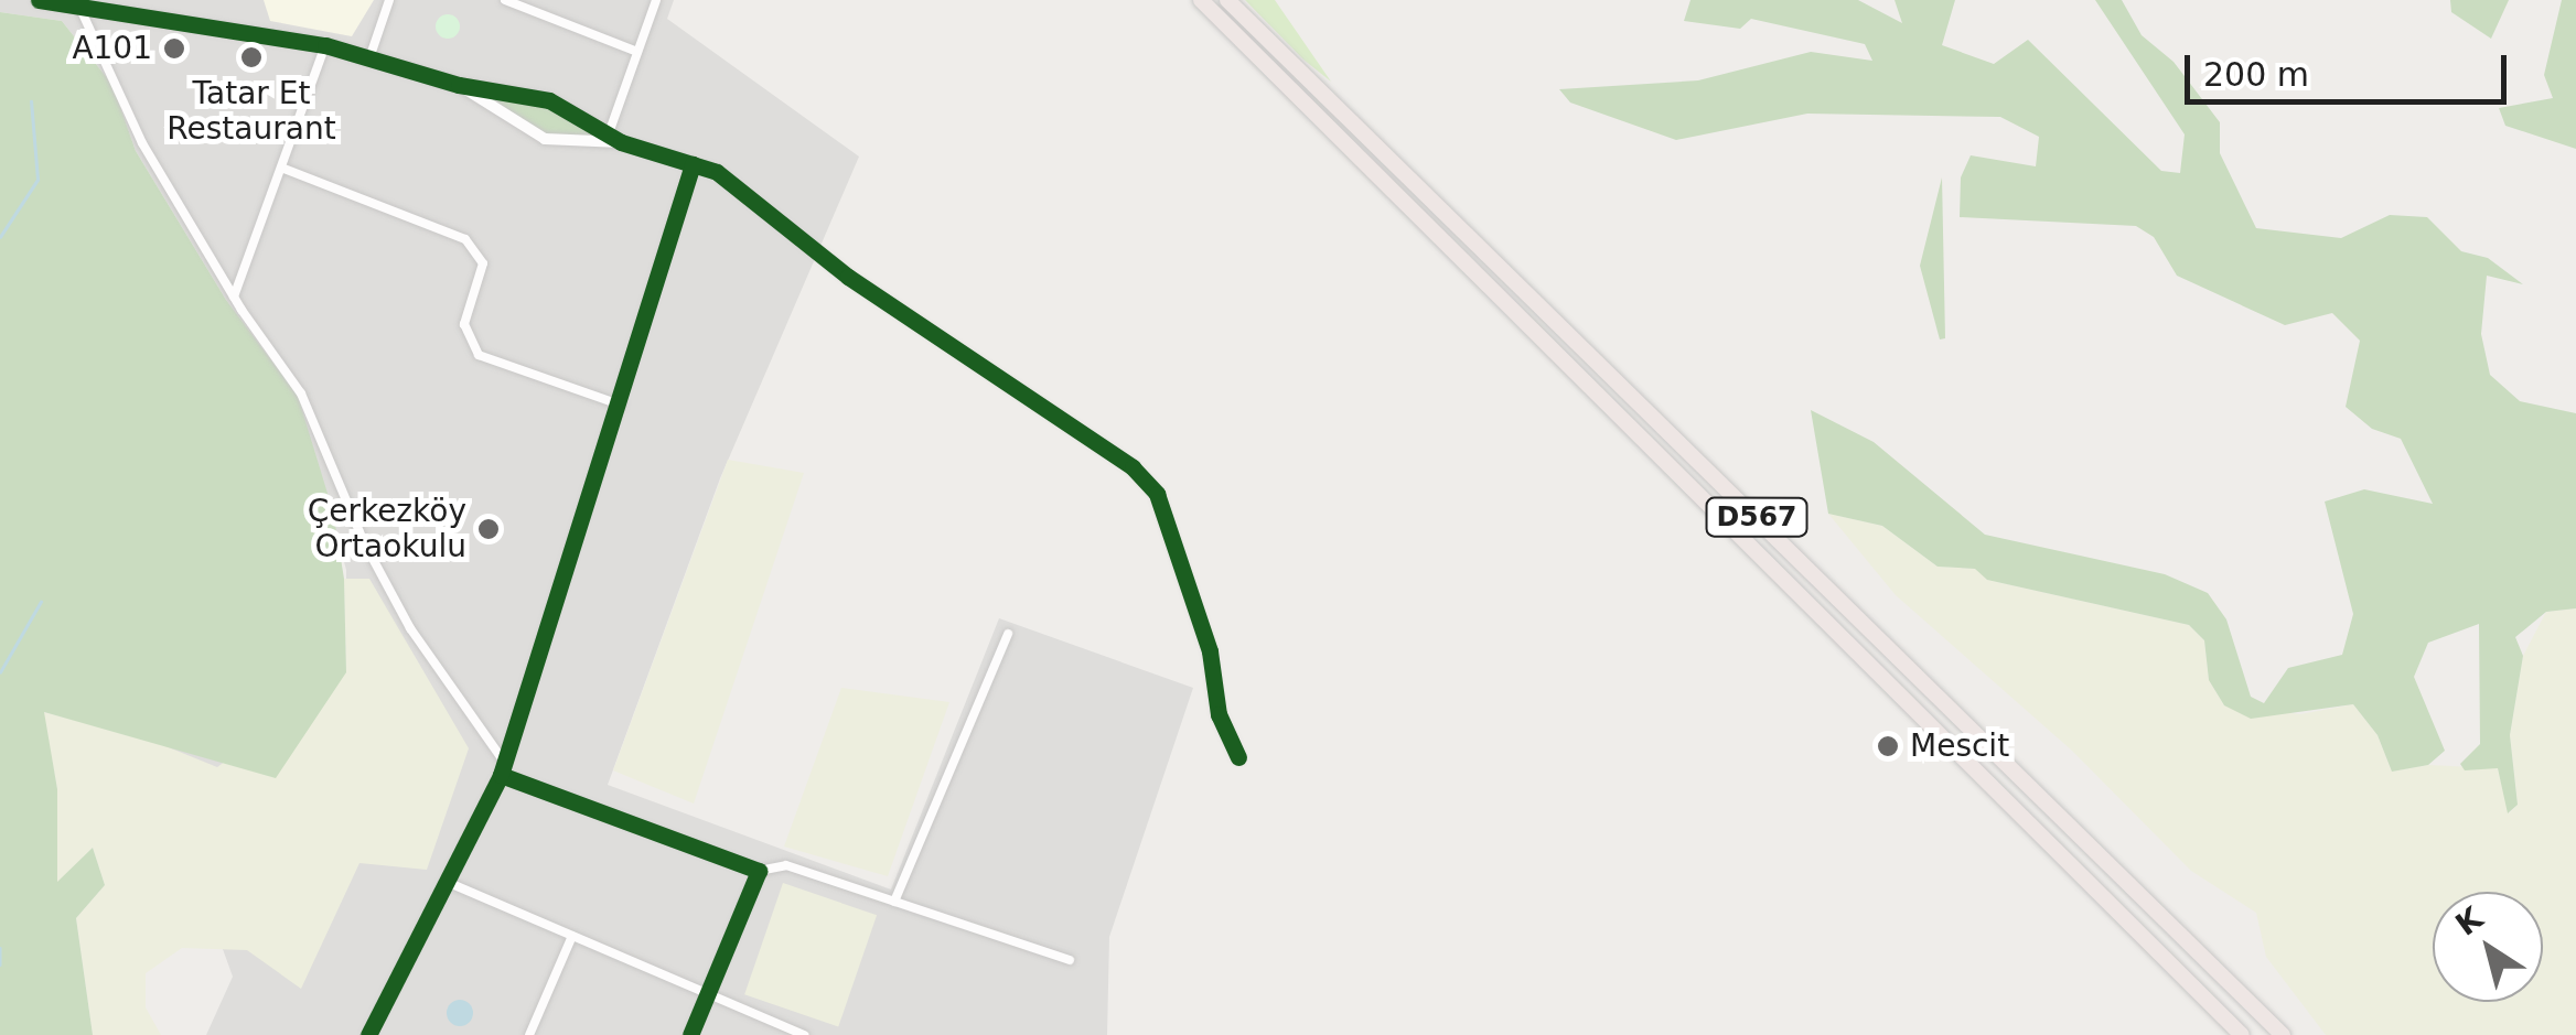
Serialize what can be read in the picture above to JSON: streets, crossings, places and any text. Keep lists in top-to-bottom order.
{
  "streets": {
    "highway": ["D567"]
  },
  "places": [
    "A101",
    "Tatar Et Restaurant",
    "Çerkezköy Ortaokulu",
    "Mescit"
  ],
  "scale_bar": "200 m",
  "north": "top left"
}
